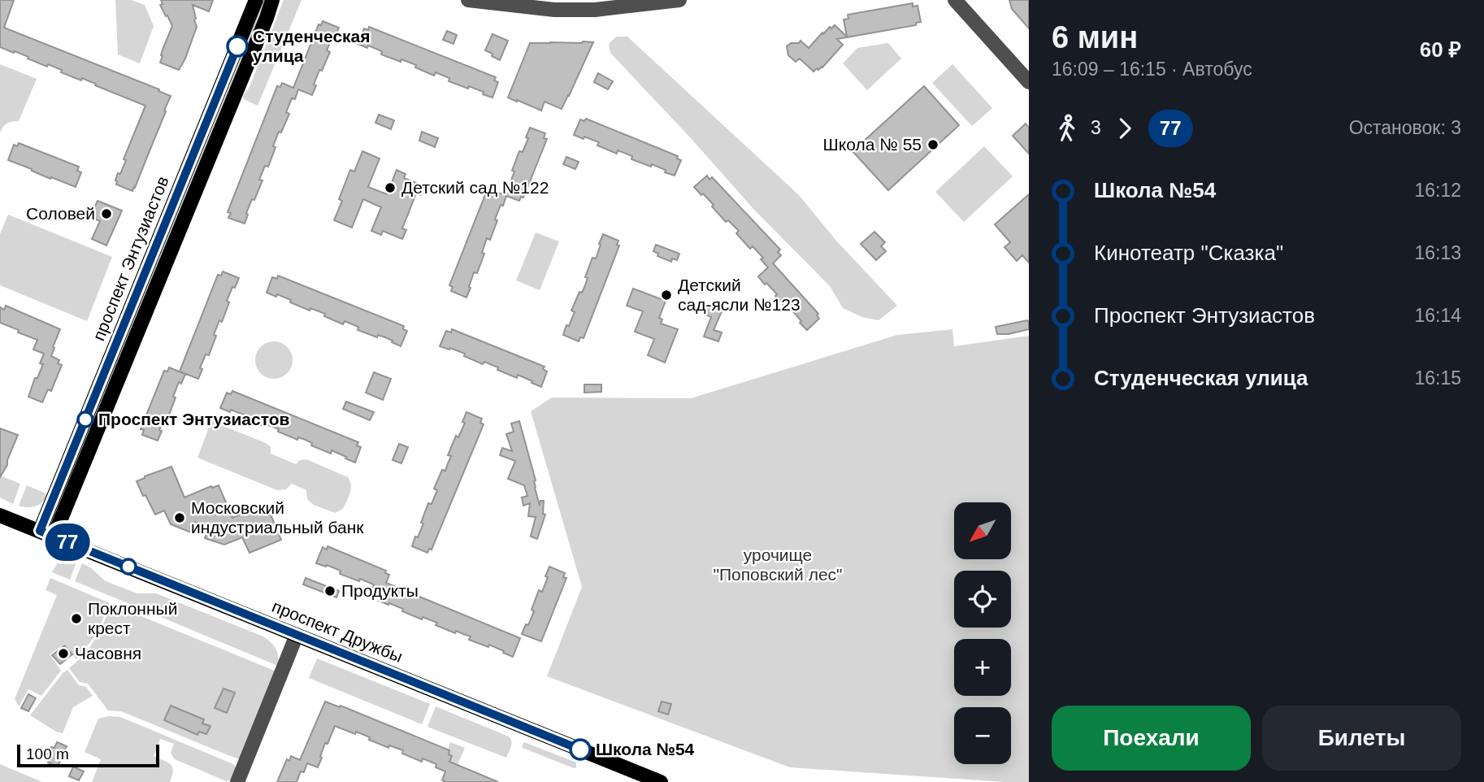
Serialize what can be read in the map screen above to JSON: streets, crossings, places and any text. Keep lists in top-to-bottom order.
{
  "streets": {
    "main road": ["проспект Энтузиастов", "проспект Дружбы"]
  },
  "crossings": [
    ["проспект Энтузиастов", "проспект Дружбы"]
  ],
  "parks": ["урочище \"Поповский лес\""],
  "places": [
    "Студенческая улица",
    "Школа № 55",
    "Детский сад №122",
    "Соловей",
    "Детский сад-ясли №123",
    "Проспект Энтузиастов",
    "Московский индустриальный банк",
    "Продукты",
    "Поклонный крест",
    "Часовня",
    "Школа №54"
  ],
  "lines": ["bus line 77"],
  "scale_bar": "100 m",
  "north": "bottom left",
  "page": {
    "on_map": "77",
    "heading": ["6 мин", "16:09 – 16:15 · Автобус", "60 ₽"],
    "legs": ["3", "77", "Остановок: 3"],
    "list": [
      {
        "name": "Школа №54",
        "value": "16:12"
      },
      {
        "name": "Кинотеатр \"Сказка\"",
        "value": "16:13"
      },
      {
        "name": "Проспект Энтузиастов",
        "value": "16:14"
      },
      {
        "name": "Студенческая улица",
        "value": "16:15"
      }
    ],
    "map_buttons": ["+", "−"],
    "buttons": ["Поехали", "Билеты"],
    "scale": "100 m"
  }
}
